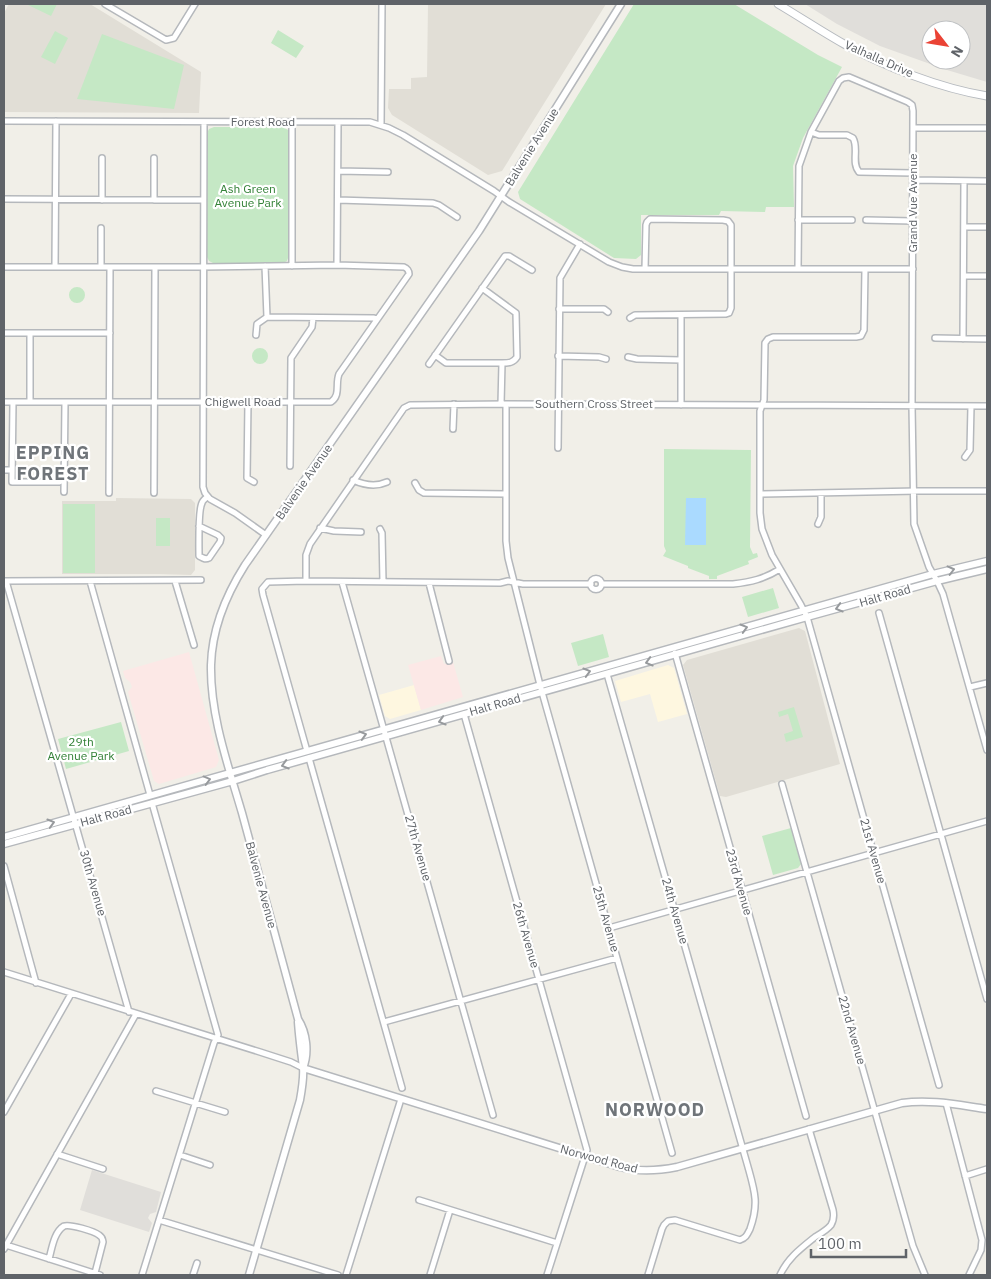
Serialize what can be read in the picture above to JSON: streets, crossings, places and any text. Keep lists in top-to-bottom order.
{
  "streets": {
    "main road": ["Valhalla Drive"],
    "street": [
      "Forest Road",
      "Balvenie Avenue",
      "Grand Vue Avenue",
      "Chigwell Road",
      "Southern Cross Street",
      "Halt Road",
      "27th Avenue",
      "21st Avenue",
      "23rd Avenue",
      "30th Avenue",
      "24th Avenue",
      "25th Avenue",
      "26th Avenue",
      "22nd Avenue",
      "Norwood Road"
    ]
  },
  "crossings": [
    ["Forest Road", "Balvenie Avenue"],
    ["Forest Road", "Grand Vue Avenue"],
    ["Forest Road", "21st Avenue"],
    ["Balvenie Avenue", "Halt Road"],
    ["Balvenie Avenue", "Norwood Road"],
    ["Grand Vue Avenue", "Southern Cross Street"],
    ["Grand Vue Avenue", "Halt Road"],
    ["Southern Cross Street", "21st Avenue"],
    ["Southern Cross Street", "25th Avenue"],
    ["Halt Road", "27th Avenue"],
    ["Halt Road", "21st Avenue"],
    ["Halt Road", "23rd Avenue"],
    ["Halt Road", "30th Avenue"],
    ["Halt Road", "24th Avenue"],
    ["Halt Road", "25th Avenue"],
    ["Halt Road", "26th Avenue"],
    ["24th Avenue", "Norwood Road"],
    ["26th Avenue", "Norwood Road"],
    ["22nd Avenue", "Norwood Road"]
  ],
  "districts": ["EPPING FOREST", "NORWOOD"],
  "parks": ["Ash Green Avenue Park", "29th Avenue Park"],
  "scale_bar": "100 m",
  "north": "bottom right"
}
